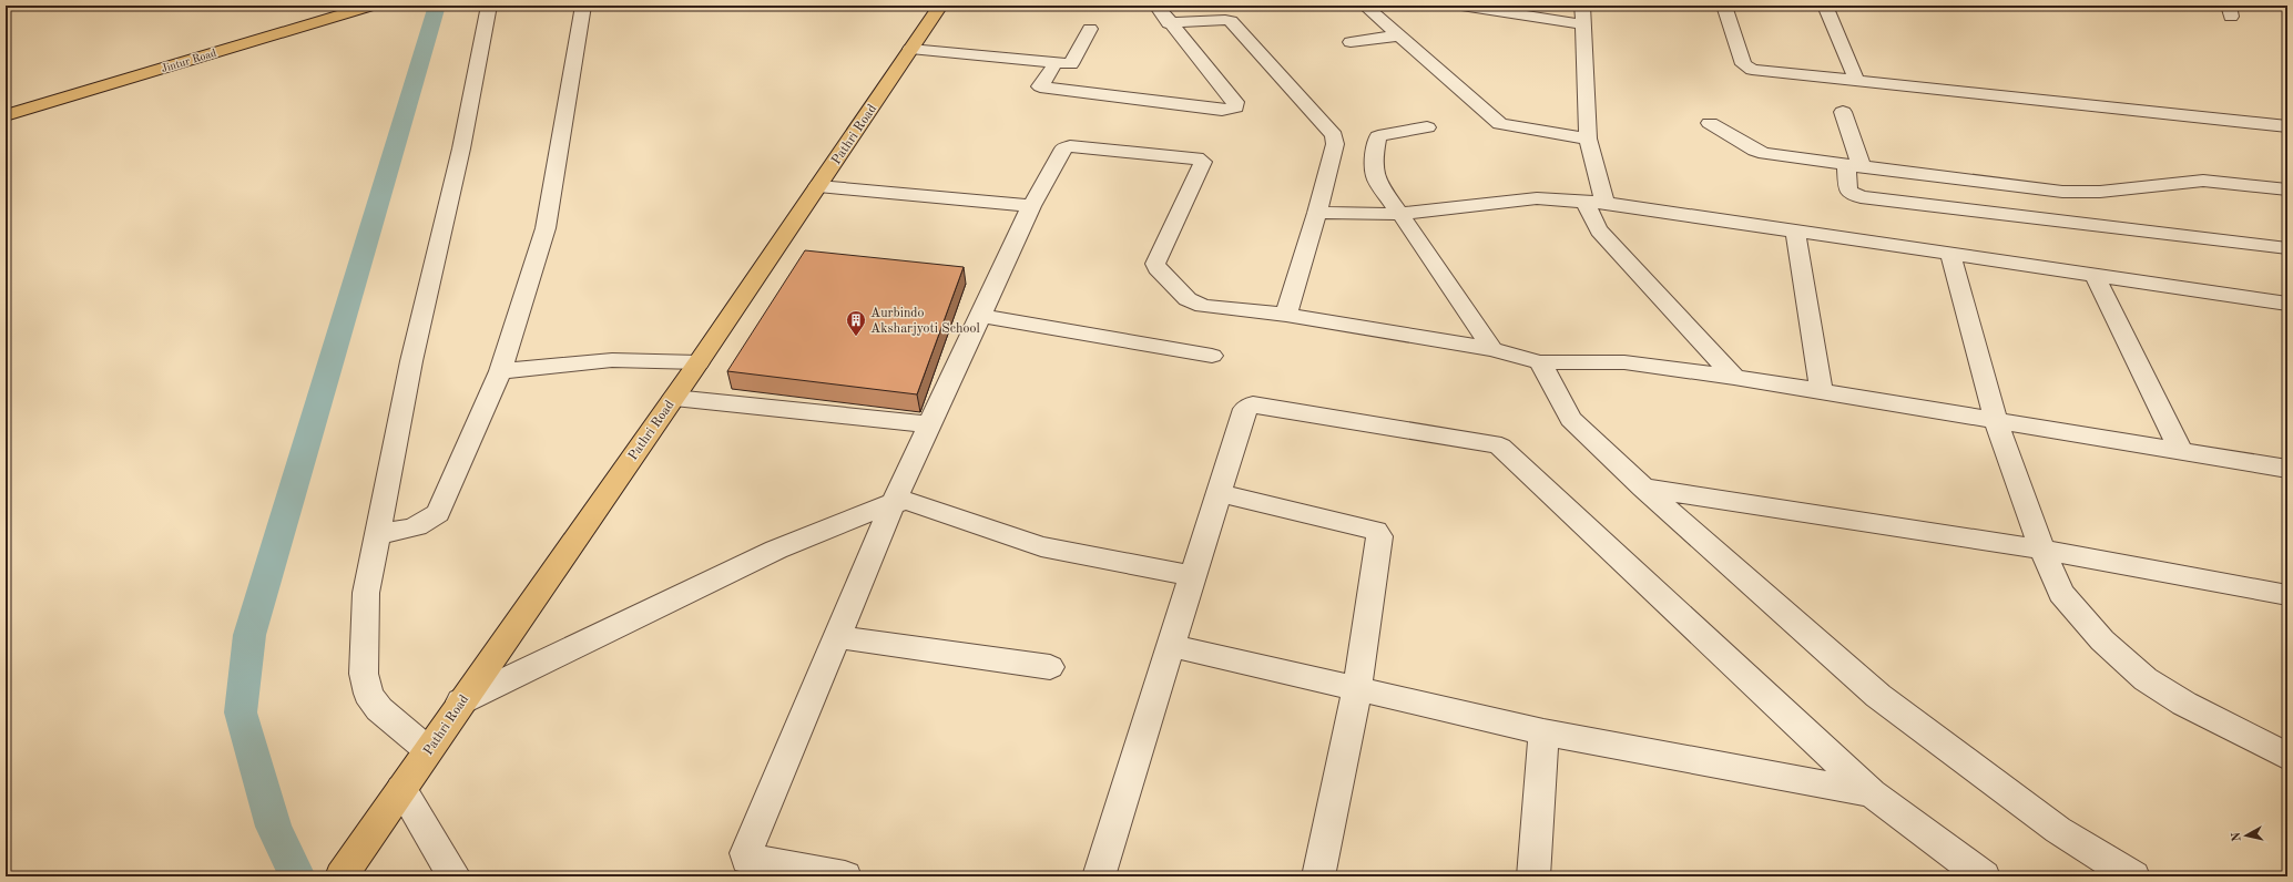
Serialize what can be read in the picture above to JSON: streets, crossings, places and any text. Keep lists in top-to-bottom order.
{
  "streets": {
    "highway": ["Jintur Road", "Pathri Road"]
  },
  "places": {
    "building": ["Aurbindo Aksharjyoti School"]
  },
  "north": "left"
}
